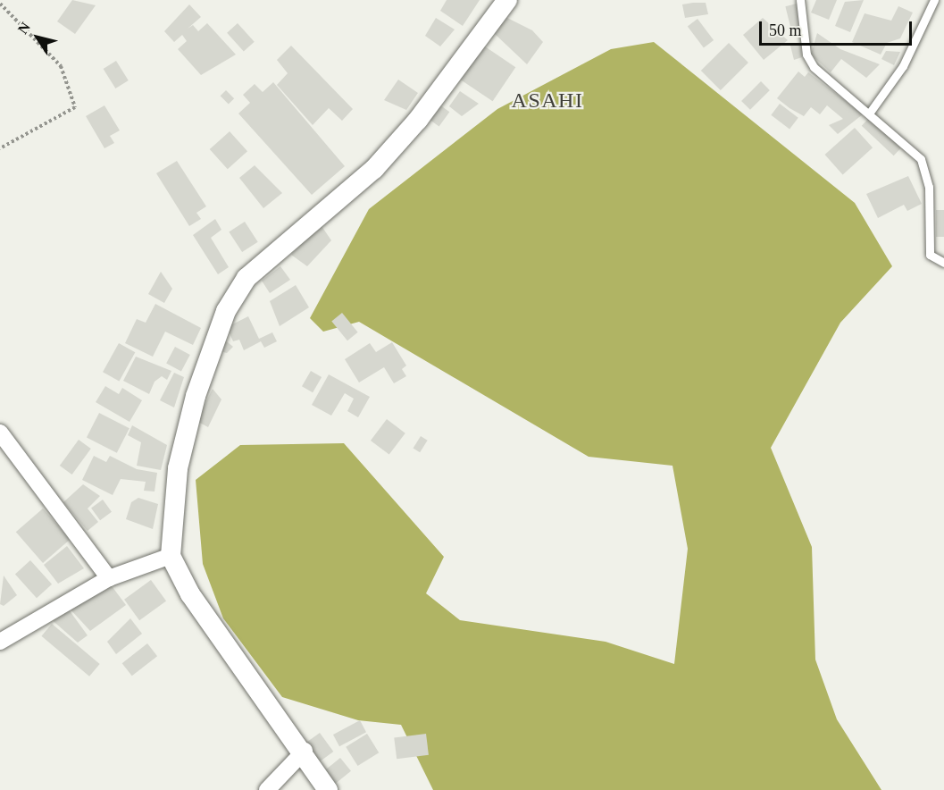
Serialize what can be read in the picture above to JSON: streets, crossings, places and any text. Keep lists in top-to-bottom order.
{
  "districts": ["ASAHI"],
  "scale_bar": "50 m",
  "north": "top left"
}
